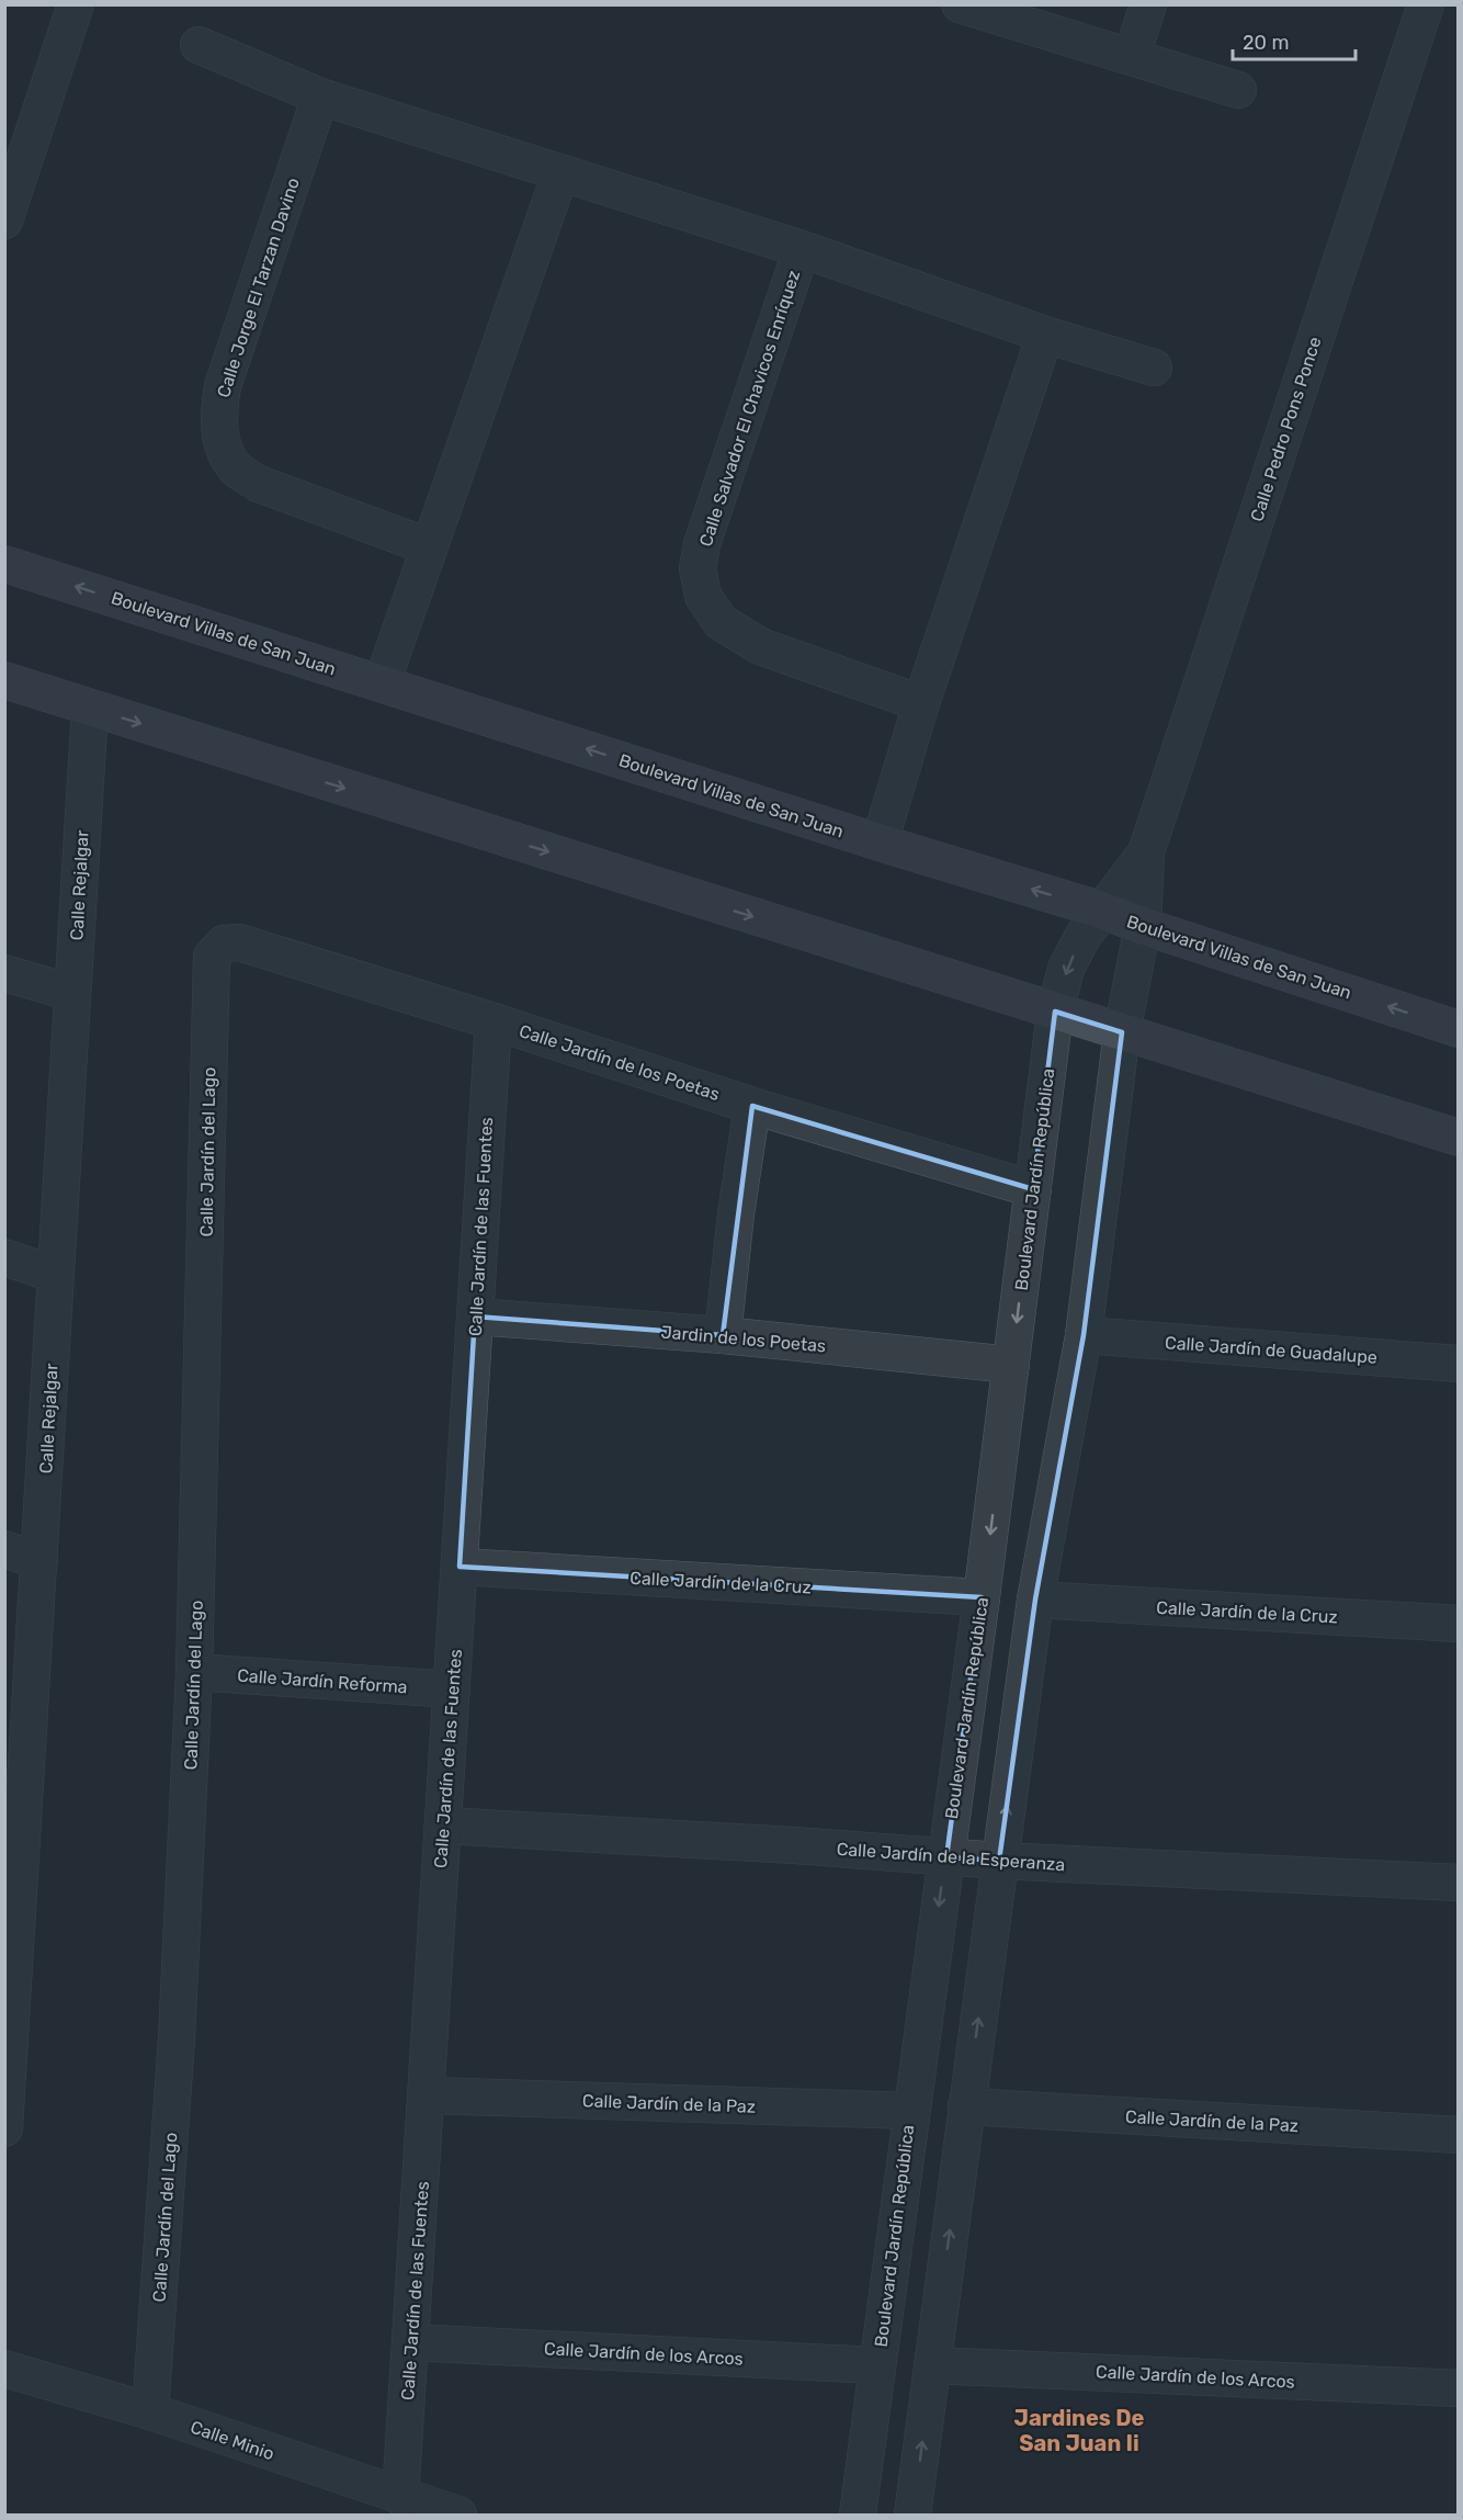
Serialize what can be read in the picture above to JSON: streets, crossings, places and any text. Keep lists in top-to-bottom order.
{
  "streets": {
    "street": [
      "Calle Jorge El Tarzan Davino",
      "Calle Salvador El Chavicos Enríquez",
      "Calle Pedro Pons Ponce",
      "Boulevard Villas de San Juan",
      "Calle Rejalgar",
      "Calle Jardín de los Poetas",
      "Calle Jardín del Lago",
      "Boulevard Jardín República",
      "Calle Jardín de las Fuentes",
      "Jardin de los Poetas",
      "Calle Jardín de Guadalupe",
      "Calle Jardín de la Cruz",
      "Calle Jardín Reforma",
      "Calle Jardín de la Esperanza",
      "Calle Jardín de la Paz",
      "Calle Jardín de los Arcos",
      "Calle Minio"
    ]
  },
  "crossings": [
    ["Calle Pedro Pons Ponce", "Boulevard Villas de San Juan"],
    ["Calle Pedro Pons Ponce", "Boulevard Jardín República"],
    ["Boulevard Villas de San Juan", "Boulevard Jardín República"],
    ["Calle Jardín de los Poetas", "Calle Jardín del Lago"],
    ["Calle Jardín de los Poetas", "Boulevard Jardín República"],
    ["Calle Jardín de los Poetas", "Calle Jardín de las Fuentes"],
    ["Calle Jardín del Lago", "Calle Jardín Reforma"],
    ["Calle Jardín del Lago", "Calle Minio"],
    ["Boulevard Jardín República", "Jardin de los Poetas"],
    ["Boulevard Jardín República", "Calle Jardín de la Cruz"],
    ["Boulevard Jardín República", "Calle Jardín de la Esperanza"],
    ["Boulevard Jardín República", "Calle Jardín de la Paz"],
    ["Boulevard Jardín República", "Calle Jardín de los Arcos"],
    ["Calle Jardín de las Fuentes", "Jardin de los Poetas"],
    ["Calle Jardín de las Fuentes", "Calle Jardín de la Cruz"],
    ["Calle Jardín de las Fuentes", "Calle Jardín Reforma"],
    ["Calle Jardín de las Fuentes", "Calle Jardín de la Esperanza"],
    ["Calle Jardín de las Fuentes", "Calle Jardín de la Paz"],
    ["Calle Jardín de las Fuentes", "Calle Jardín de los Arcos"],
    ["Calle Jardín de las Fuentes", "Calle Minio"]
  ],
  "districts": ["Jardines De San Juan Ii"],
  "scale_bar": "20 m"
}
